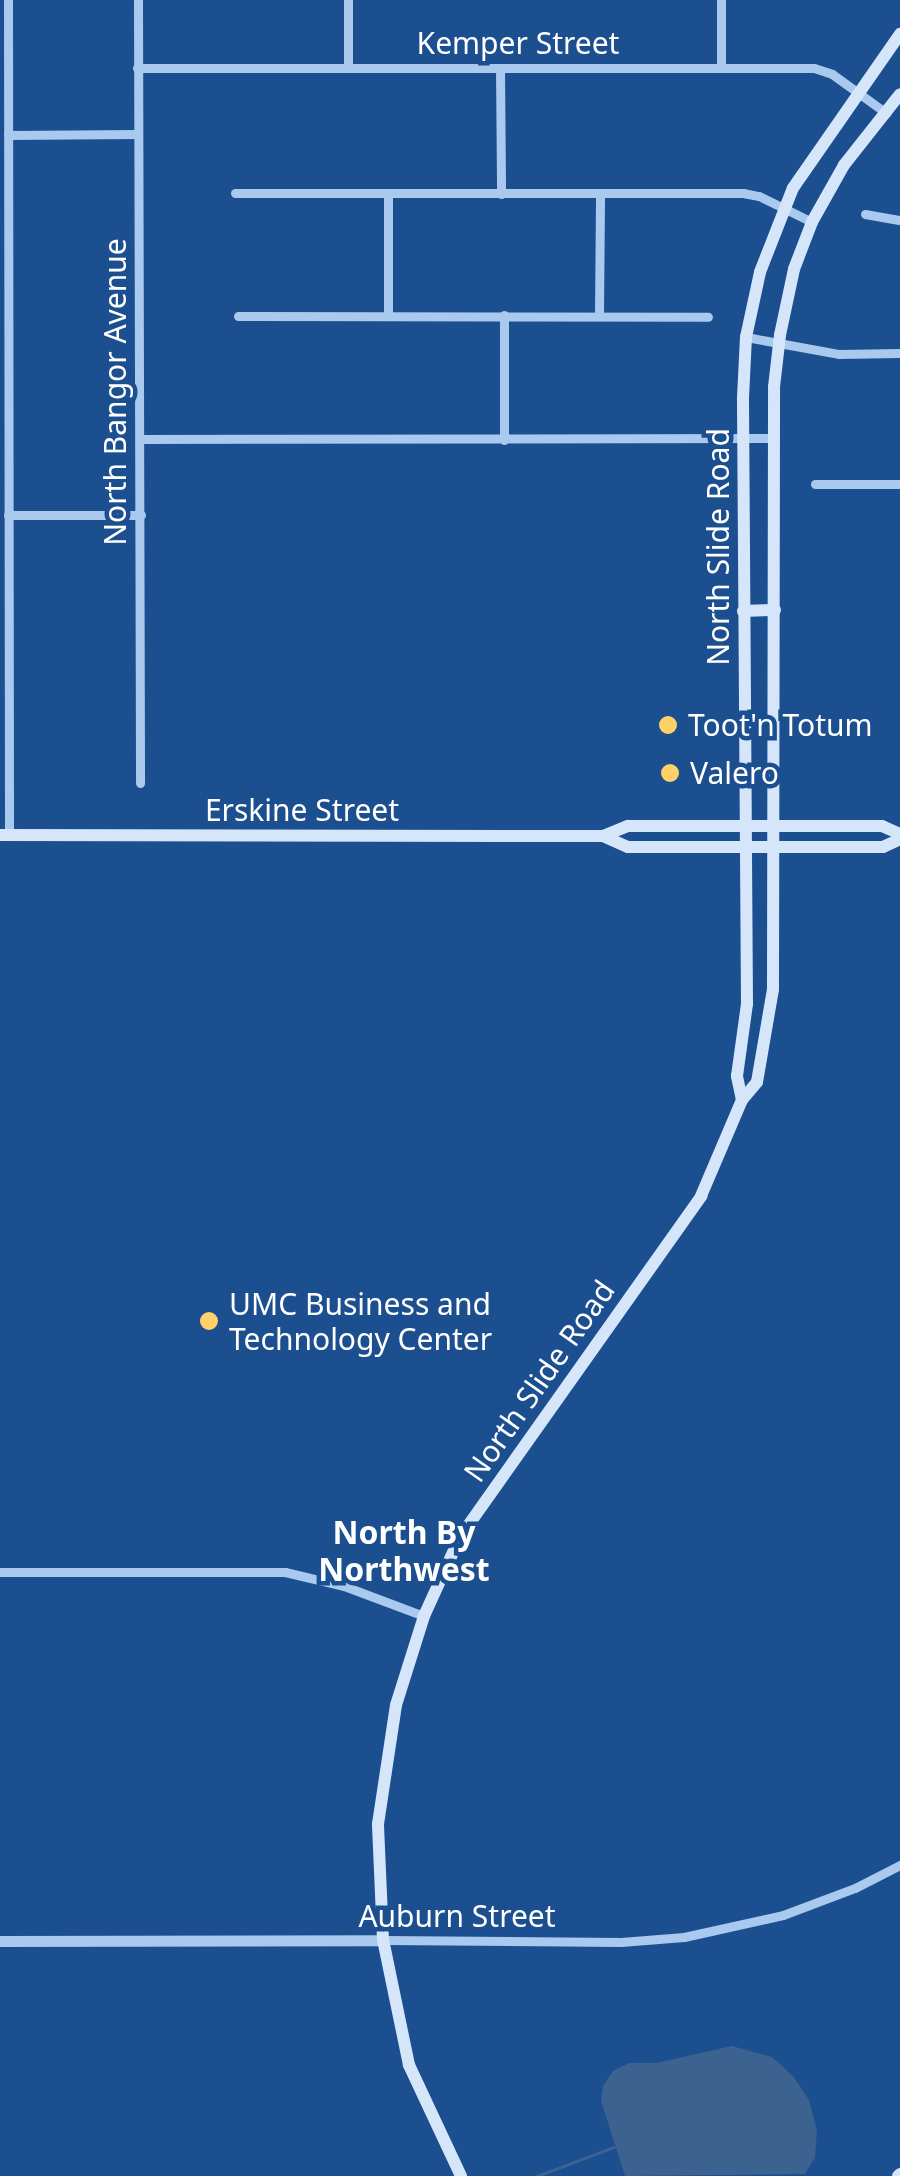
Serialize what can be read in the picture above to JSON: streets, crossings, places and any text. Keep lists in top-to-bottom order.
{
  "streets": {
    "main road": ["North Slide Road", "Erskine Street"],
    "street": ["Kemper Street", "North Bangor Avenue", "Auburn Street"]
  },
  "crossings": [
    ["Kemper Street", "North Bangor Avenue"],
    ["Kemper Street", "North Slide Road"],
    ["North Slide Road", "Erskine Street"],
    ["North Slide Road", "Auburn Street"]
  ],
  "districts": ["North By Northwest"],
  "places": ["Toot'n Totum", "Valero", "UMC Business and Technology Center"]
}
